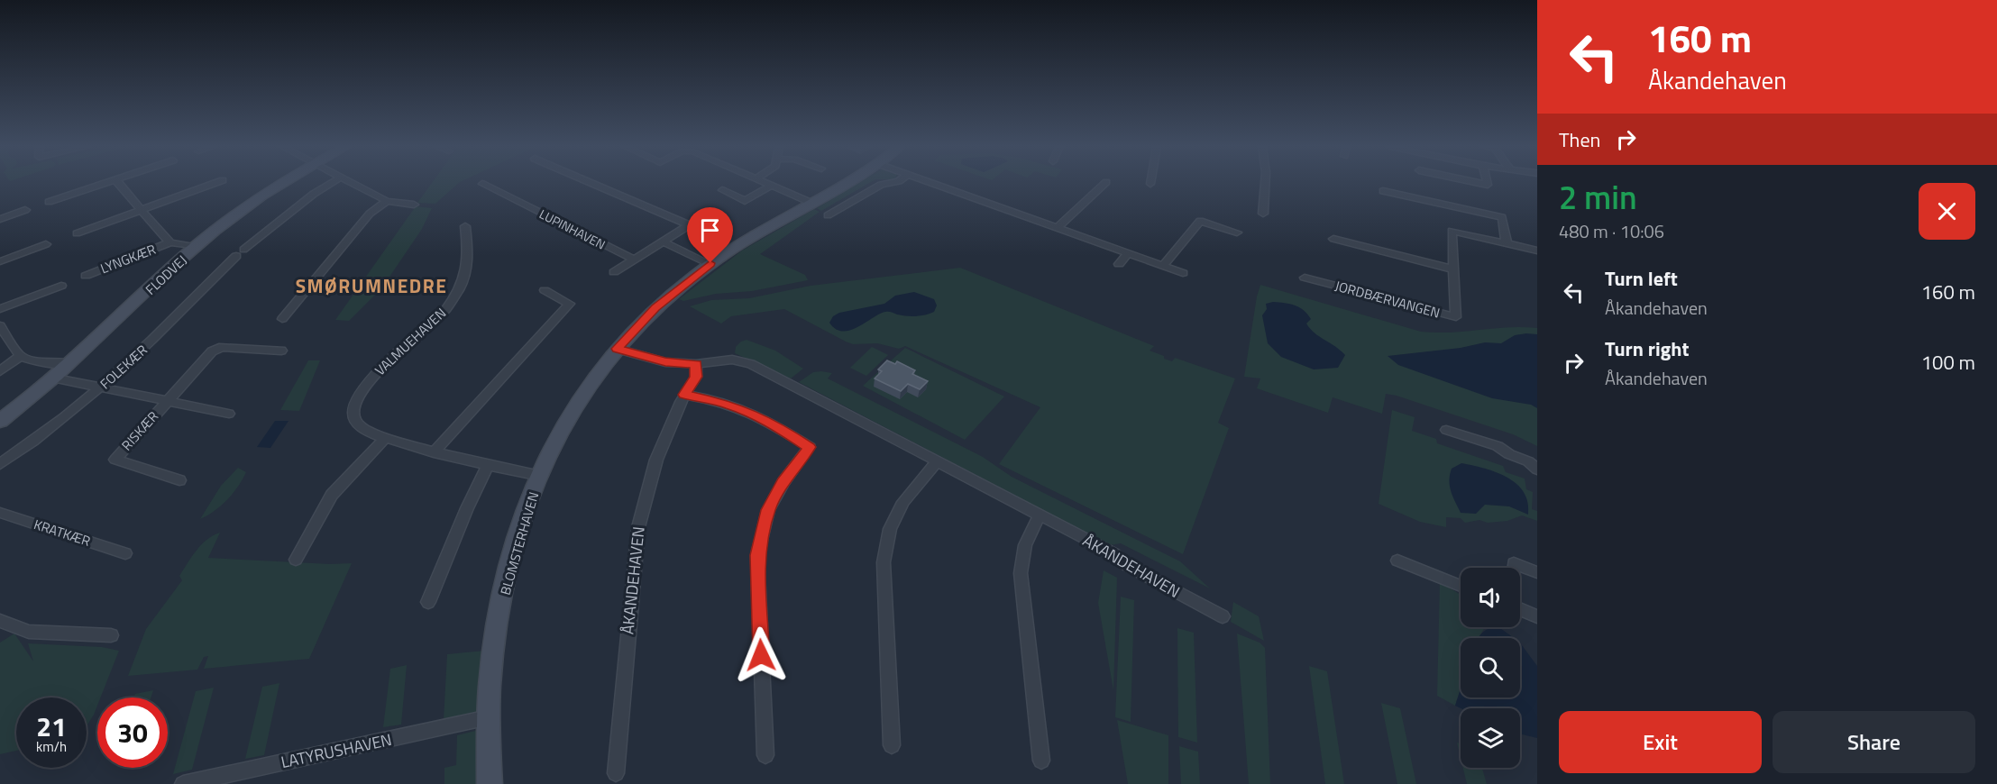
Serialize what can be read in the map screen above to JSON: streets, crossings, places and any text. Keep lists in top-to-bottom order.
{
  "streets": {
    "street": [
      "LUPINHAVEN",
      "LYNGKÆR",
      "FLODVEJ",
      "JORDBÆRVANGEN",
      "VALMUEHAVEN",
      "FOLEKÆR",
      "RISKÆR",
      "KRATKÆR",
      "BLOMSTERHAVEN",
      "ÅKANDEHAVEN",
      "LATYRUSHAVEN"
    ]
  },
  "crossings": [
    ["LYNGKÆR", "FLODVEJ"],
    ["FLODVEJ", "RISKÆR"],
    ["VALMUEHAVEN", "BLOMSTERHAVEN"],
    ["FOLEKÆR", "RISKÆR"],
    ["BLOMSTERHAVEN", "ÅKANDEHAVEN"],
    ["BLOMSTERHAVEN", "LATYRUSHAVEN"]
  ],
  "districts": ["SMØRUMNEDRE"],
  "page": {
    "turn": ["160 m", "Åkandehaven"],
    "then": "Then",
    "heading": ["2 min", "480 m · 10:06"],
    "list": [
      {
        "name": "Turn left",
        "note": "Åkandehaven",
        "value": "160 m"
      },
      {
        "name": "Turn right",
        "note": "Åkandehaven",
        "value": "100 m"
      }
    ],
    "speed": "21 km/h",
    "limit": "30",
    "buttons": ["Exit", "Share"]
  }
}
